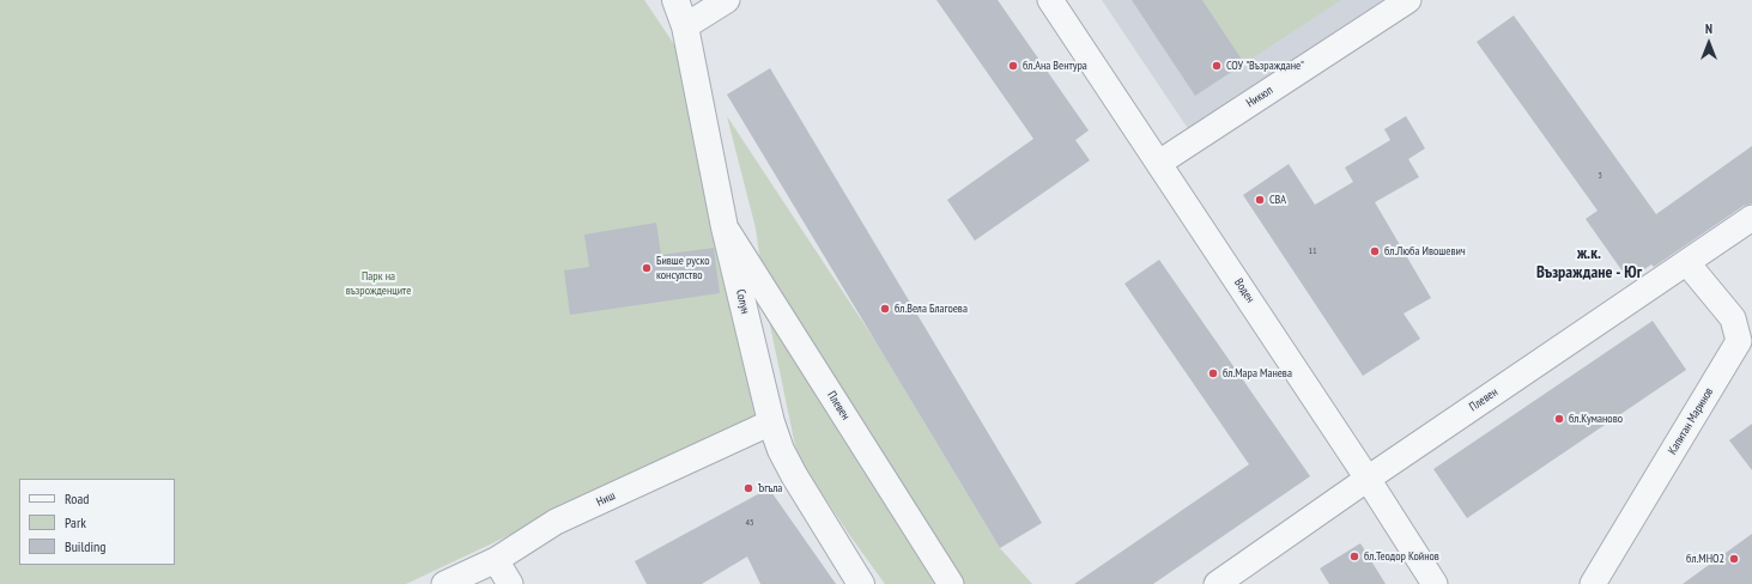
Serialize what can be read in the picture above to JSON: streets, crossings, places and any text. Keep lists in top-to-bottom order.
{
  "streets": {
    "street": [
      "Никюп",
      "Воден",
      "Солун",
      "Плевен",
      "Капитан Маринов",
      "Ниш"
    ]
  },
  "crossings": [
    ["Никюп", "Воден"],
    ["Воден", "Плевен"],
    ["Солун", "Плевен"],
    ["Солун", "Ниш"],
    ["Плевен", "Капитан Маринов"]
  ],
  "districts": ["ж.к. Възраждане - Юг"],
  "parks": ["Парк на възрожденците"],
  "places": [
    "бл.Ана Вентура",
    "СОУ \"Възраждане\"",
    "CBA",
    "бл.Люба Ивошевич",
    "Бивше руско консулство",
    "бл.Вела Благоева",
    "бл.Мара Манева",
    "бл.Куманово",
    "Ъгъла",
    "бл.Теодор Койнов",
    "бл.МНО2"
  ],
  "house_numbers": ["3", "11", "45"],
  "legend": ["Road", "Park", "Building"],
  "north": "top"
}
